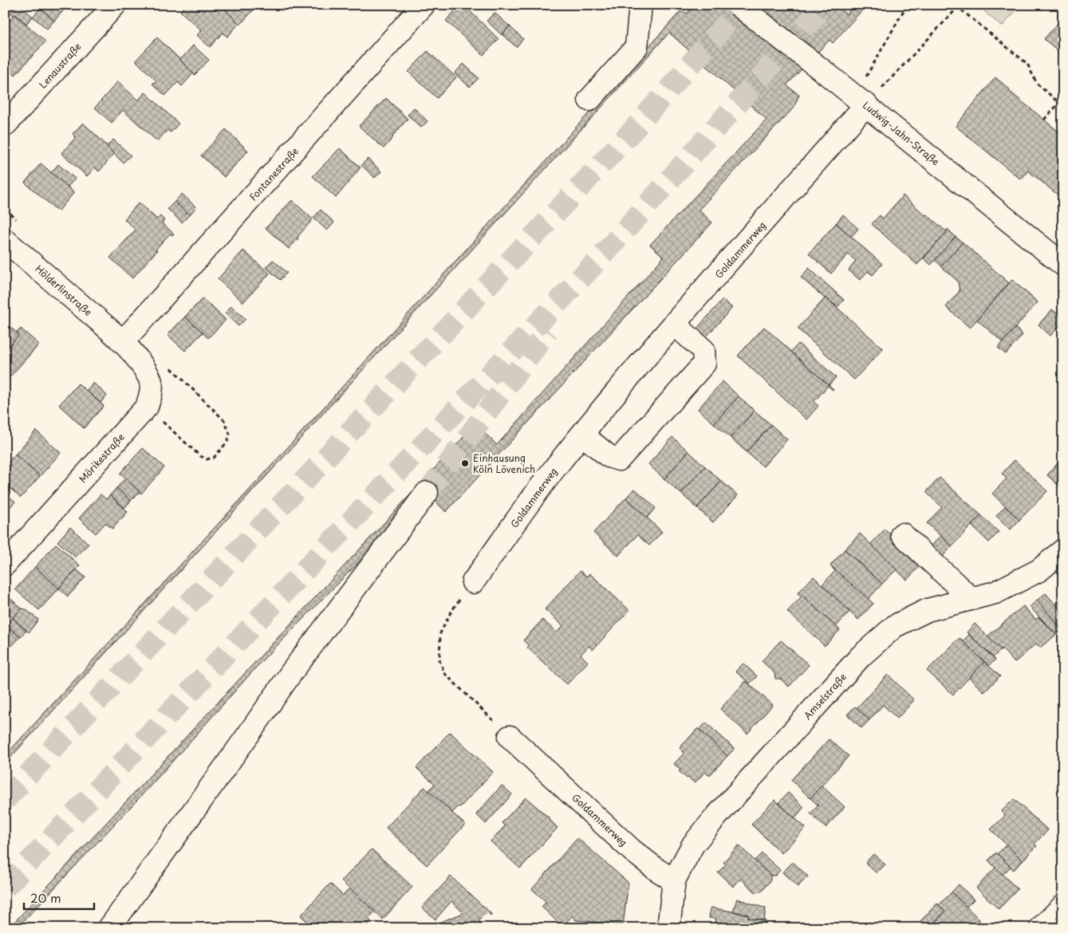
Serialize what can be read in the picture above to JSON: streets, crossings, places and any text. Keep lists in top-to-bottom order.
{
  "streets": {
    "main road": [
      "Lenaustraße",
      "Ludwig-Jahn-Straße",
      "Fontanestraße",
      "Goldammerweg",
      "Hölderlinstraße",
      "Mörikestraße",
      "Amselstraße"
    ]
  },
  "crossings": [
    ["Ludwig-Jahn-Straße", "Goldammerweg"],
    ["Fontanestraße", "Hölderlinstraße"],
    ["Fontanestraße", "Mörikestraße"],
    ["Goldammerweg", "Amselstraße"],
    ["Hölderlinstraße", "Mörikestraße"]
  ],
  "places": ["Einhausung Köln Lövenich"],
  "scale_bar": "20 m"
}
